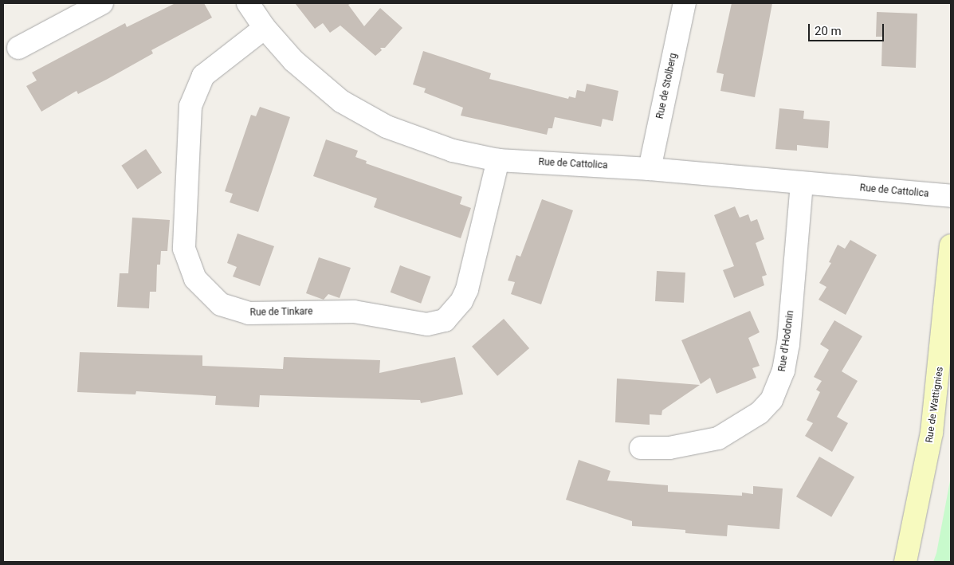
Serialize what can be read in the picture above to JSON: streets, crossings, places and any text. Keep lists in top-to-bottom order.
{
  "streets": {
    "street": [
      "Rue de Stolberg",
      "Rue de Cattolica",
      "Rue de Tinkare",
      "Rue d'Hodonin",
      "Rue de Wattignies"
    ]
  },
  "crossings": [
    ["Rue de Stolberg", "Rue de Cattolica"],
    ["Rue de Cattolica", "Rue de Tinkare"],
    ["Rue de Cattolica", "Rue d'Hodonin"]
  ],
  "scale_bar": "20 m"
}
